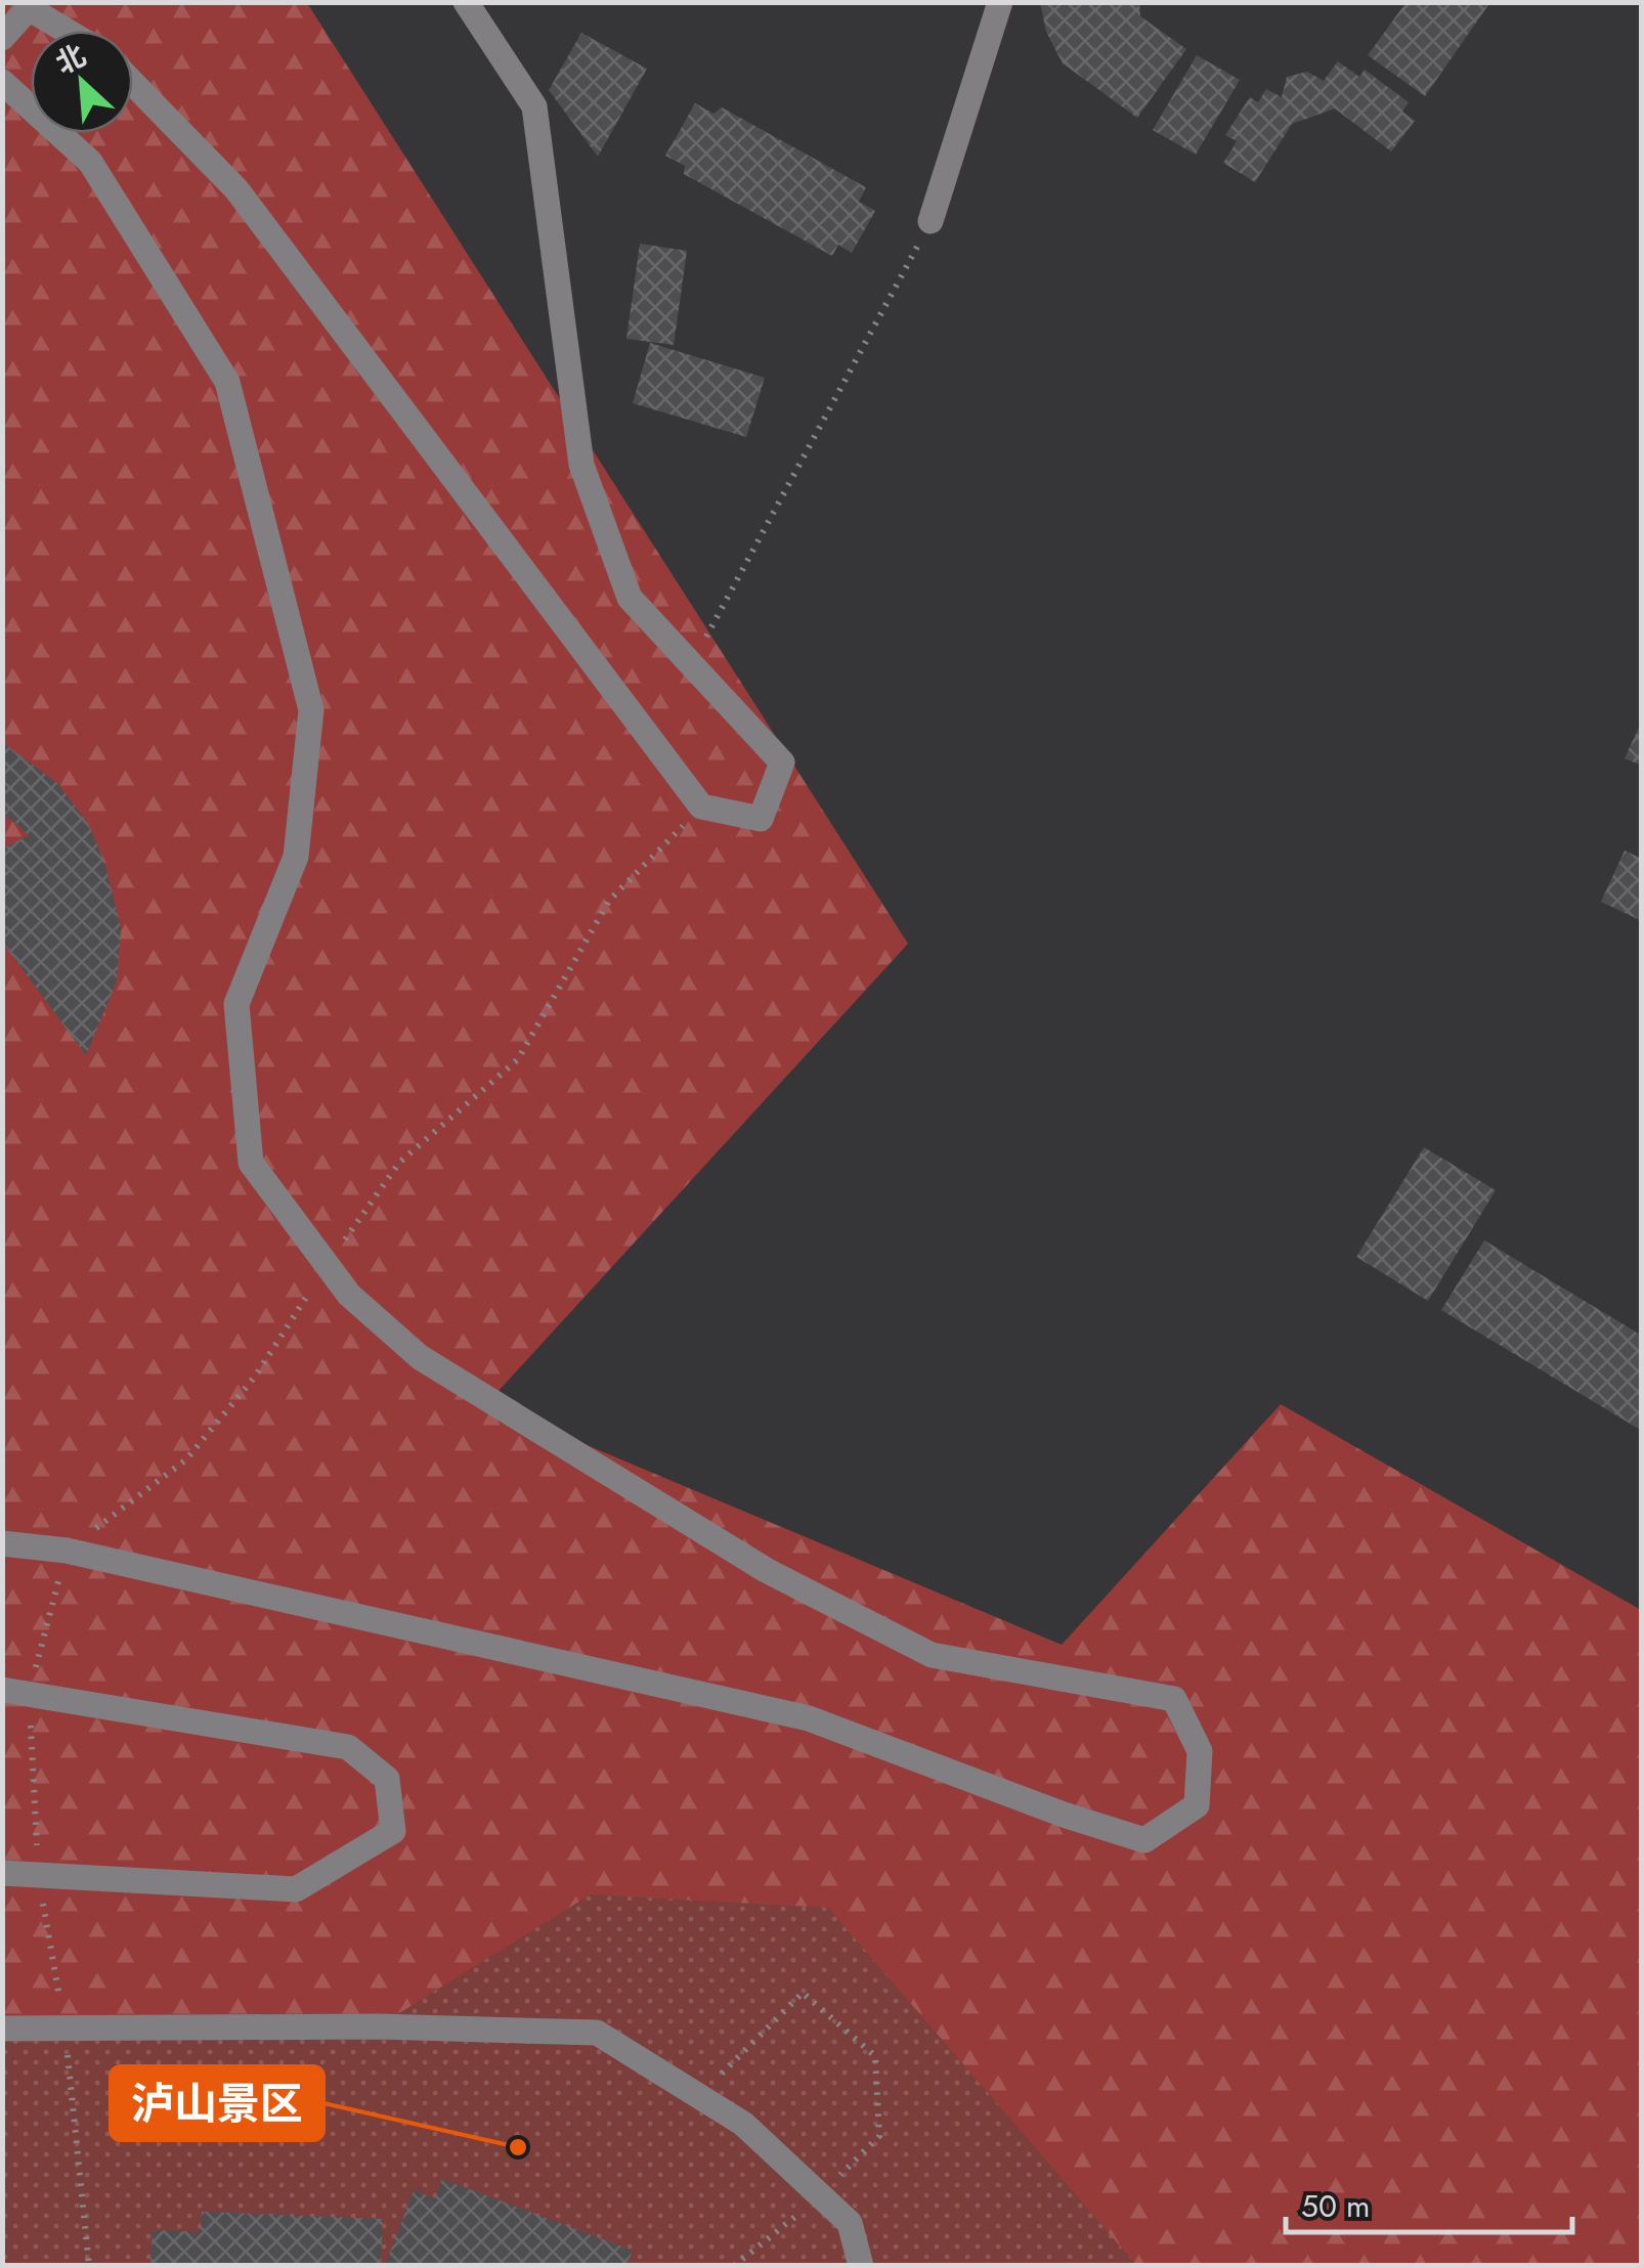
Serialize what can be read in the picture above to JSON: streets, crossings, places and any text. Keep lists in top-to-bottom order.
{
  "places": ["泸山景区"],
  "scale_bar": "50 m",
  "north": "top left"
}
